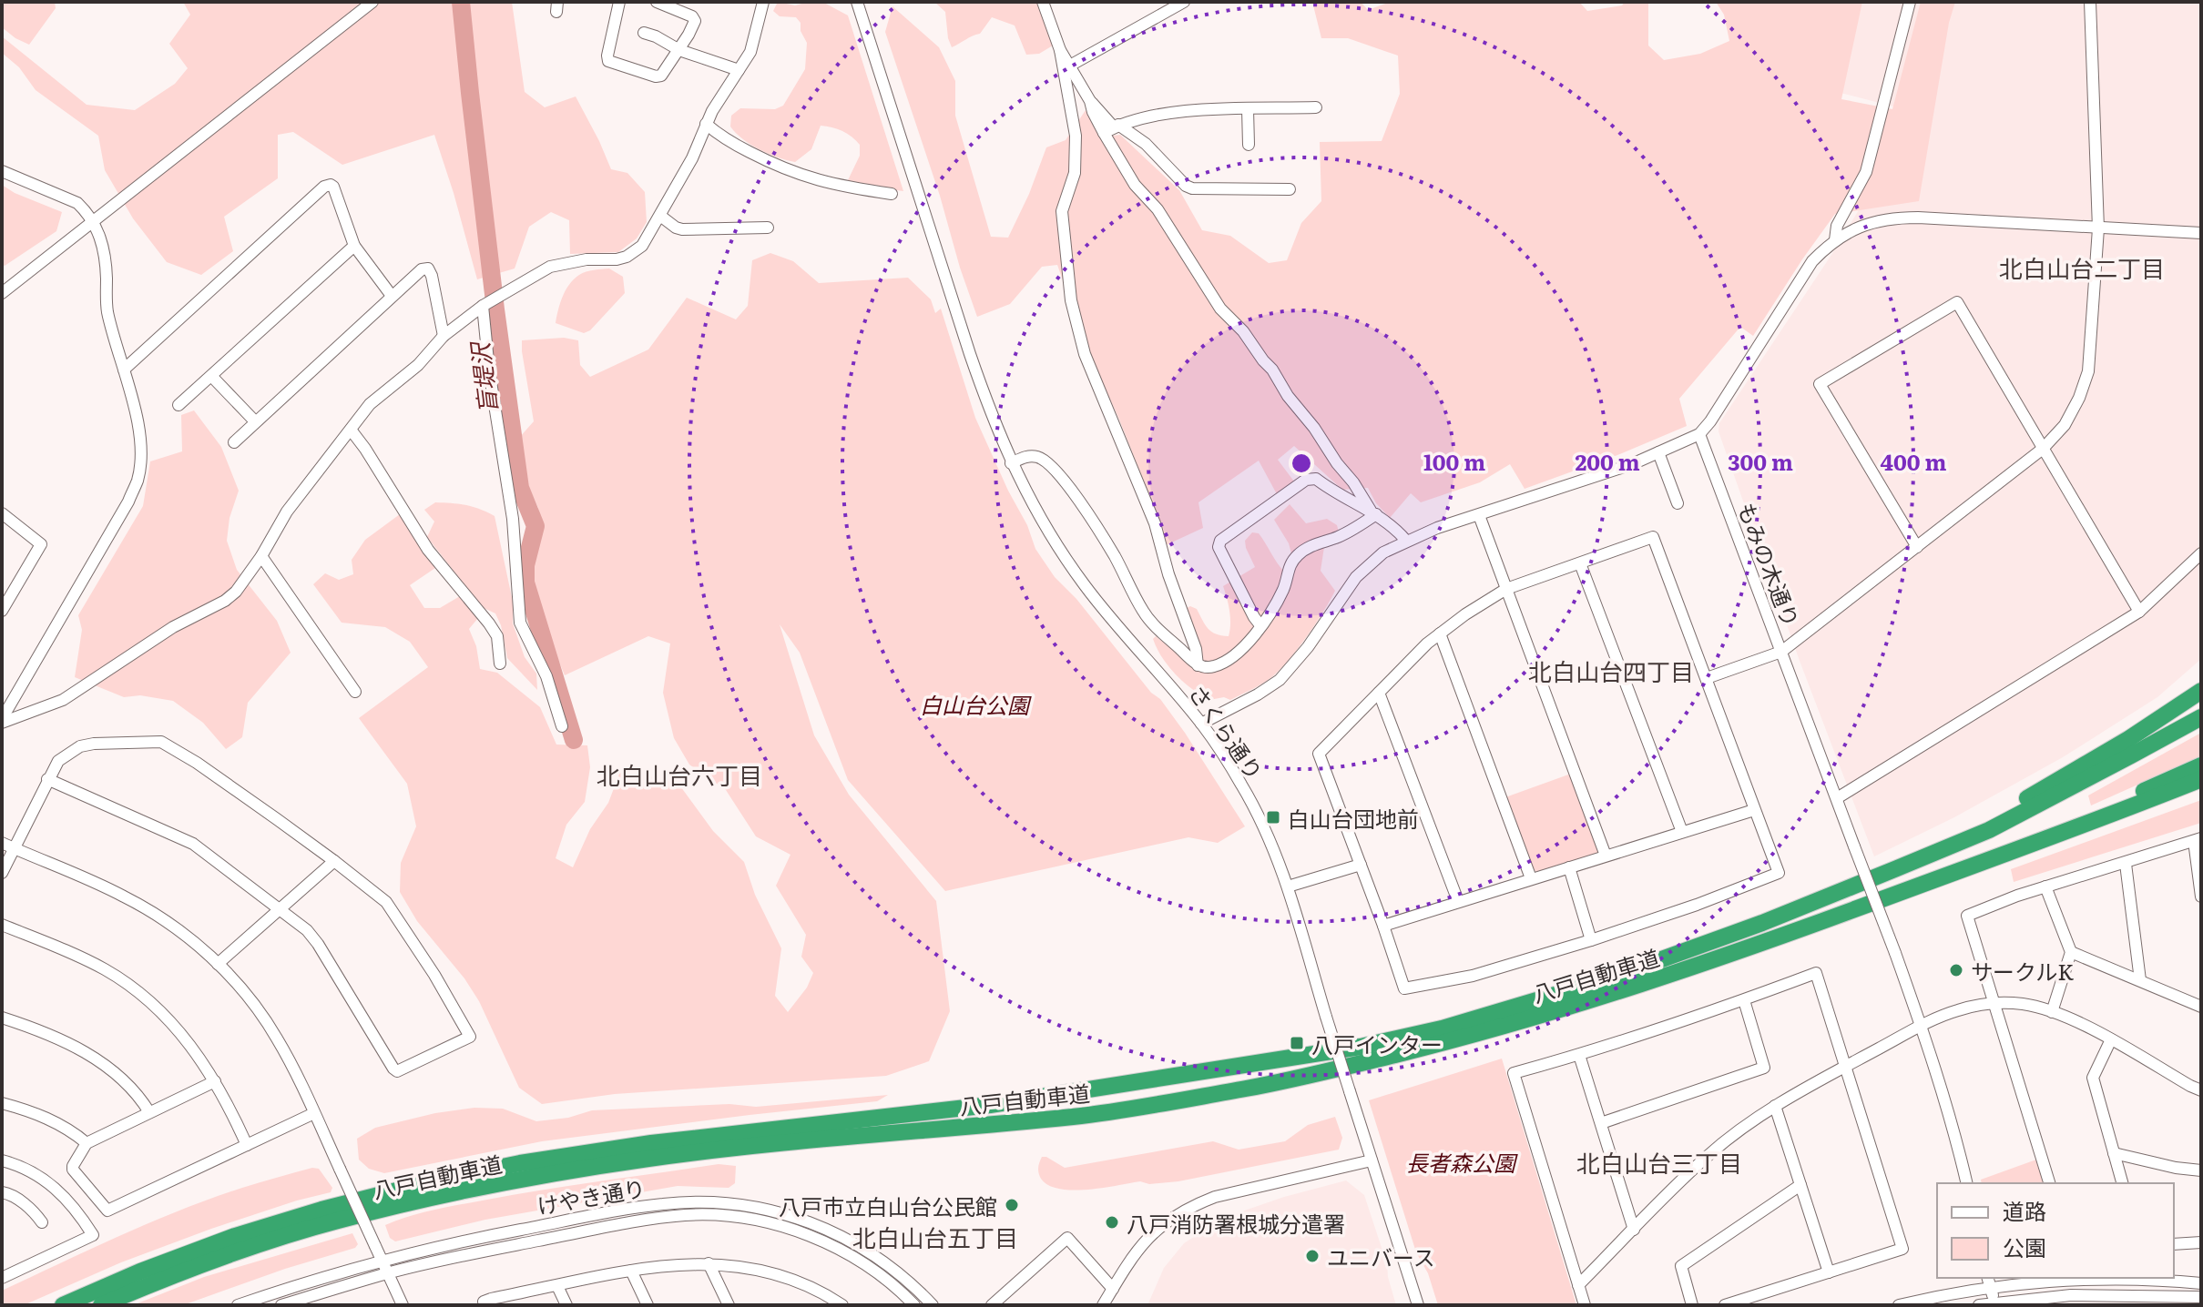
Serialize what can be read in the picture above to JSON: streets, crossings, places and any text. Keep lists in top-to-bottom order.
{
  "streets": {
    "highway": ["八戸自動車道"],
    "street": ["もみの木通り", "さくら通り", "けやき通り"]
  },
  "districts": [
    "北白山台二丁目",
    "北白山台四丁目",
    "北白山台六丁目",
    "北白山台三丁目",
    "北白山台五丁目"
  ],
  "water": ["盲堤沢"],
  "parks": ["白山台公園", "長者森公園"],
  "places": {
    "transit": ["白山台団地前", "八戸インター"],
    "other": [
      "サークルK",
      "八戸市立白山台公民館",
      "八戸消防署根城分遣署",
      "ユニバース"
    ]
  },
  "legend": ["道路", "公園"],
  "rings": [
    "100 m",
    "200 m",
    "300 m",
    "400 m"
  ]
}
